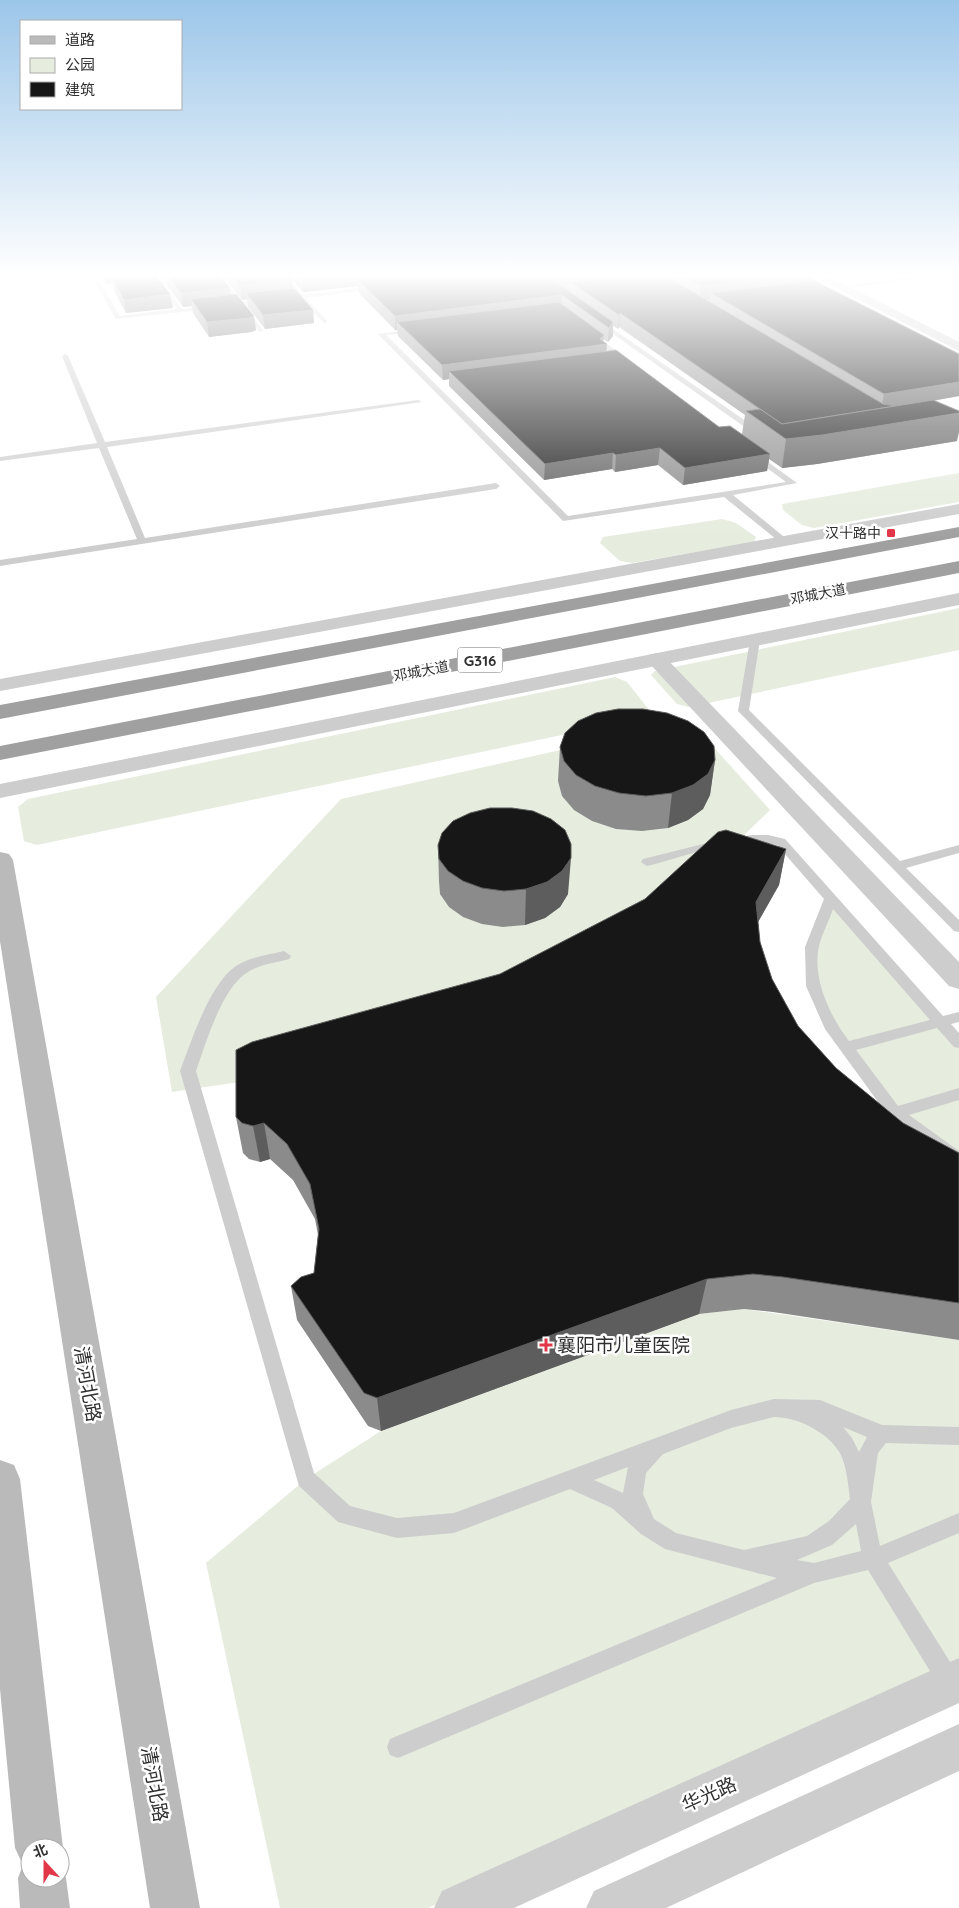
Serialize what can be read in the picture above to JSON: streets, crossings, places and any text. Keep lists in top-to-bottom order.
{
  "streets": {
    "highway": ["邓城大道", "G316"],
    "main road": ["清河北路"],
    "street": ["华光路"]
  },
  "places": {
    "transit": ["汉十路中"],
    "health": ["襄阳市儿童医院"]
  },
  "legend": ["道路", "公园", "建筑"],
  "north": "top"
}
